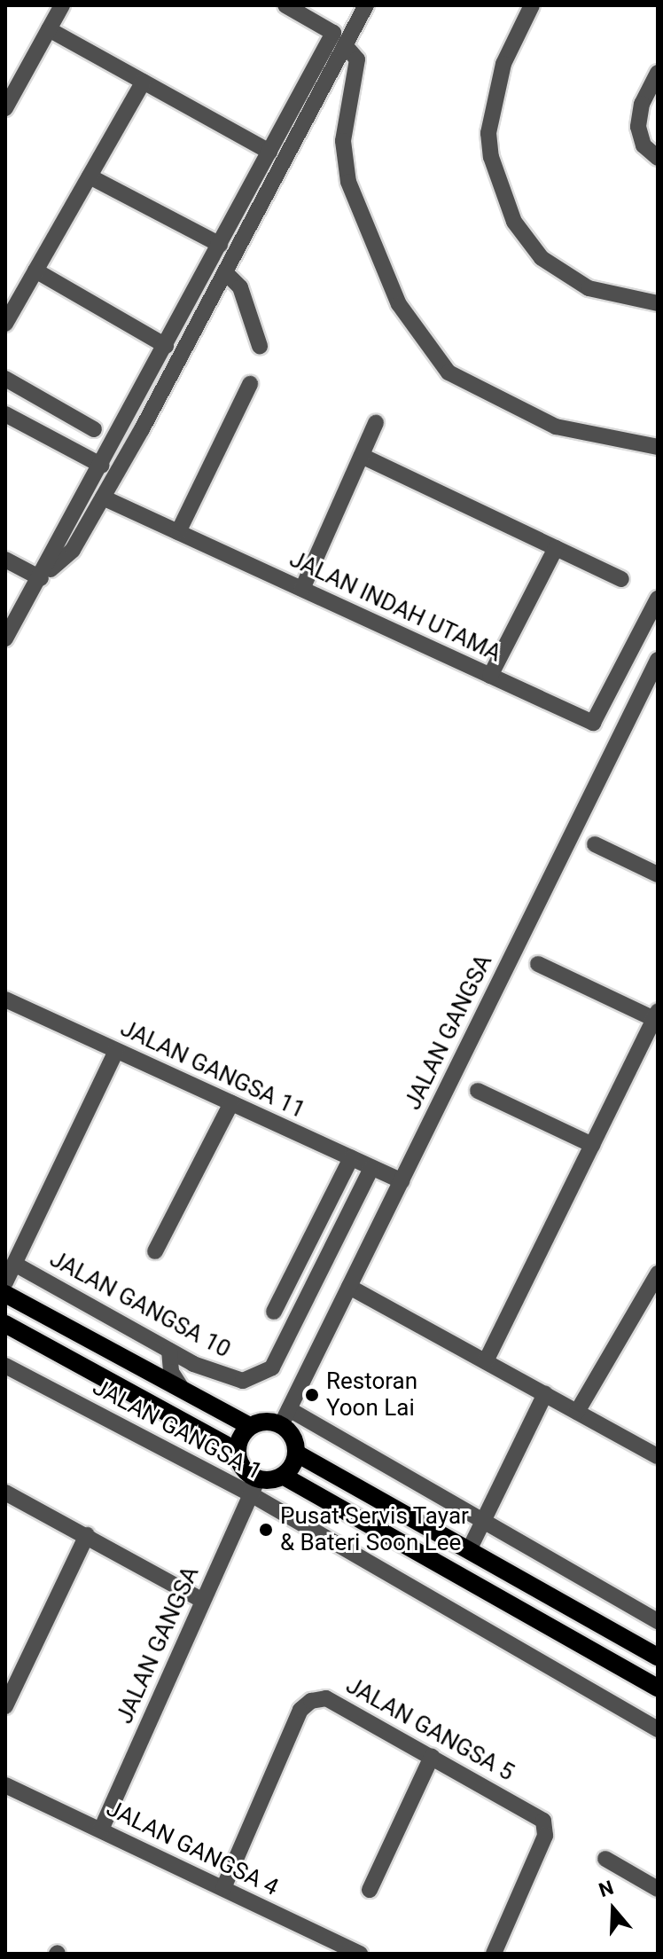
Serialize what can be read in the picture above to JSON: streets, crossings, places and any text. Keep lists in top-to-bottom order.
{
  "streets": {
    "street": [
      "JALAN INDAH UTAMA",
      "JALAN GANGSA",
      "JALAN GANGSA 11",
      "JALAN GANGSA 10",
      "JALAN GANGSA 1",
      "JALAN GANGSA 5",
      "JALAN GANGSA 4"
    ]
  },
  "crossings": [
    ["JALAN GANGSA", "JALAN GANGSA 11"],
    ["JALAN GANGSA", "JALAN GANGSA 1"],
    ["JALAN GANGSA", "JALAN GANGSA 4"],
    ["JALAN GANGSA 11", "JALAN GANGSA 10"],
    ["JALAN GANGSA 5", "JALAN GANGSA 4"]
  ],
  "places": ["Restoran Yoon Lai", "Pusat Servis Tayar & Bateri Soon Lee"],
  "north": "top"
}
